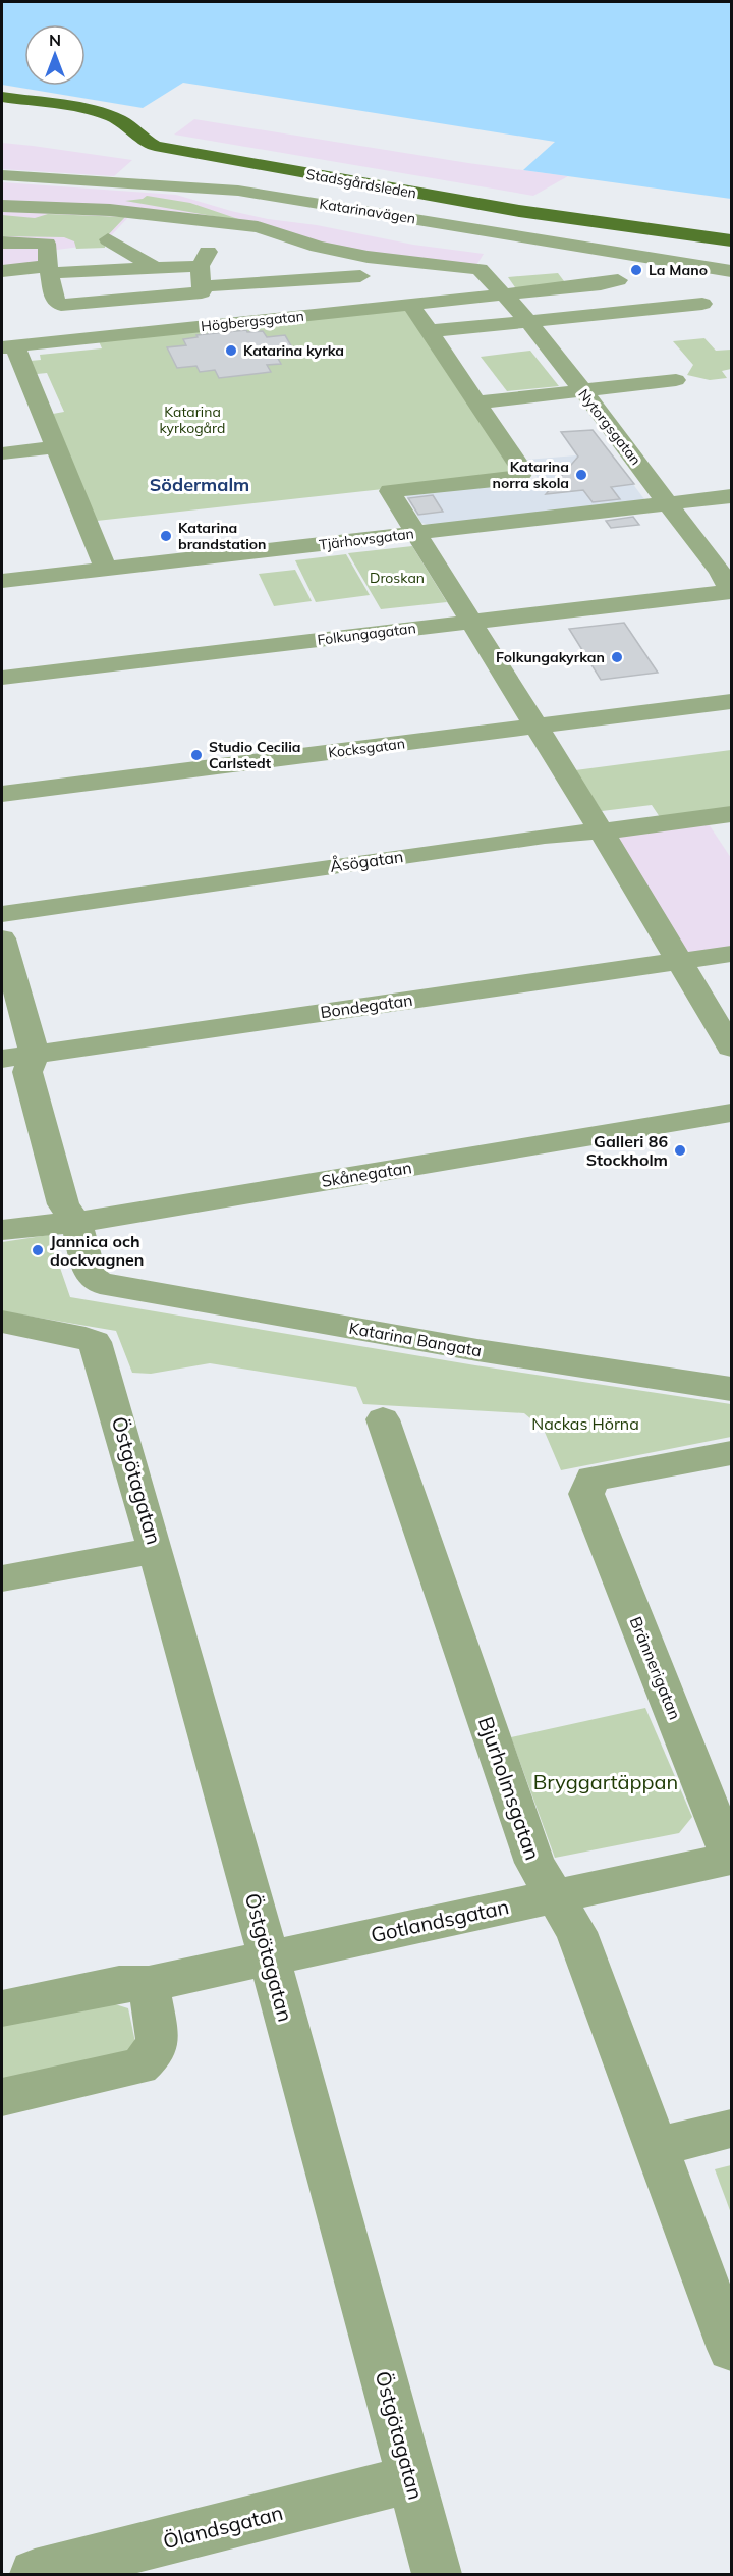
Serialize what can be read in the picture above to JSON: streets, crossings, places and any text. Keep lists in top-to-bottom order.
{
  "streets": {
    "main road": ["Stadsgårdsleden"],
    "street": [
      "Katarinavägen",
      "Högbergsgatan",
      "Nytorgsgatan",
      "Tjärhovsgatan",
      "Folkungagatan",
      "Kocksgatan",
      "Åsögatan",
      "Bondegatan",
      "Skånegatan",
      "Katarina Bangata",
      "Östgötagatan",
      "Brännerigatan",
      "Bjurholmsgatan",
      "Gotlandsgatan",
      "Ölandsgatan"
    ]
  },
  "crossings": [
    ["Högbergsgatan", "Nytorgsgatan"],
    ["Nytorgsgatan", "Tjärhovsgatan"],
    ["Nytorgsgatan", "Folkungagatan"],
    ["Skånegatan", "Katarina Bangata"],
    ["Östgötagatan", "Gotlandsgatan"],
    ["Östgötagatan", "Ölandsgatan"],
    ["Brännerigatan", "Gotlandsgatan"],
    ["Bjurholmsgatan", "Gotlandsgatan"]
  ],
  "districts": ["Södermalm"],
  "parks": [
    "Katarina kyrkogård",
    "Droskan",
    "Nackas Hörna",
    "Bryggartäppan"
  ],
  "places": [
    "La Mano",
    "Katarina kyrka",
    "Katarina norra skola",
    "Katarina brandstation",
    "Folkungakyrkan",
    "Studio Cecilia Carlstedt",
    "Galleri 86 Stockholm",
    "Jannica och dockvagnen"
  ],
  "north": "top"
}
